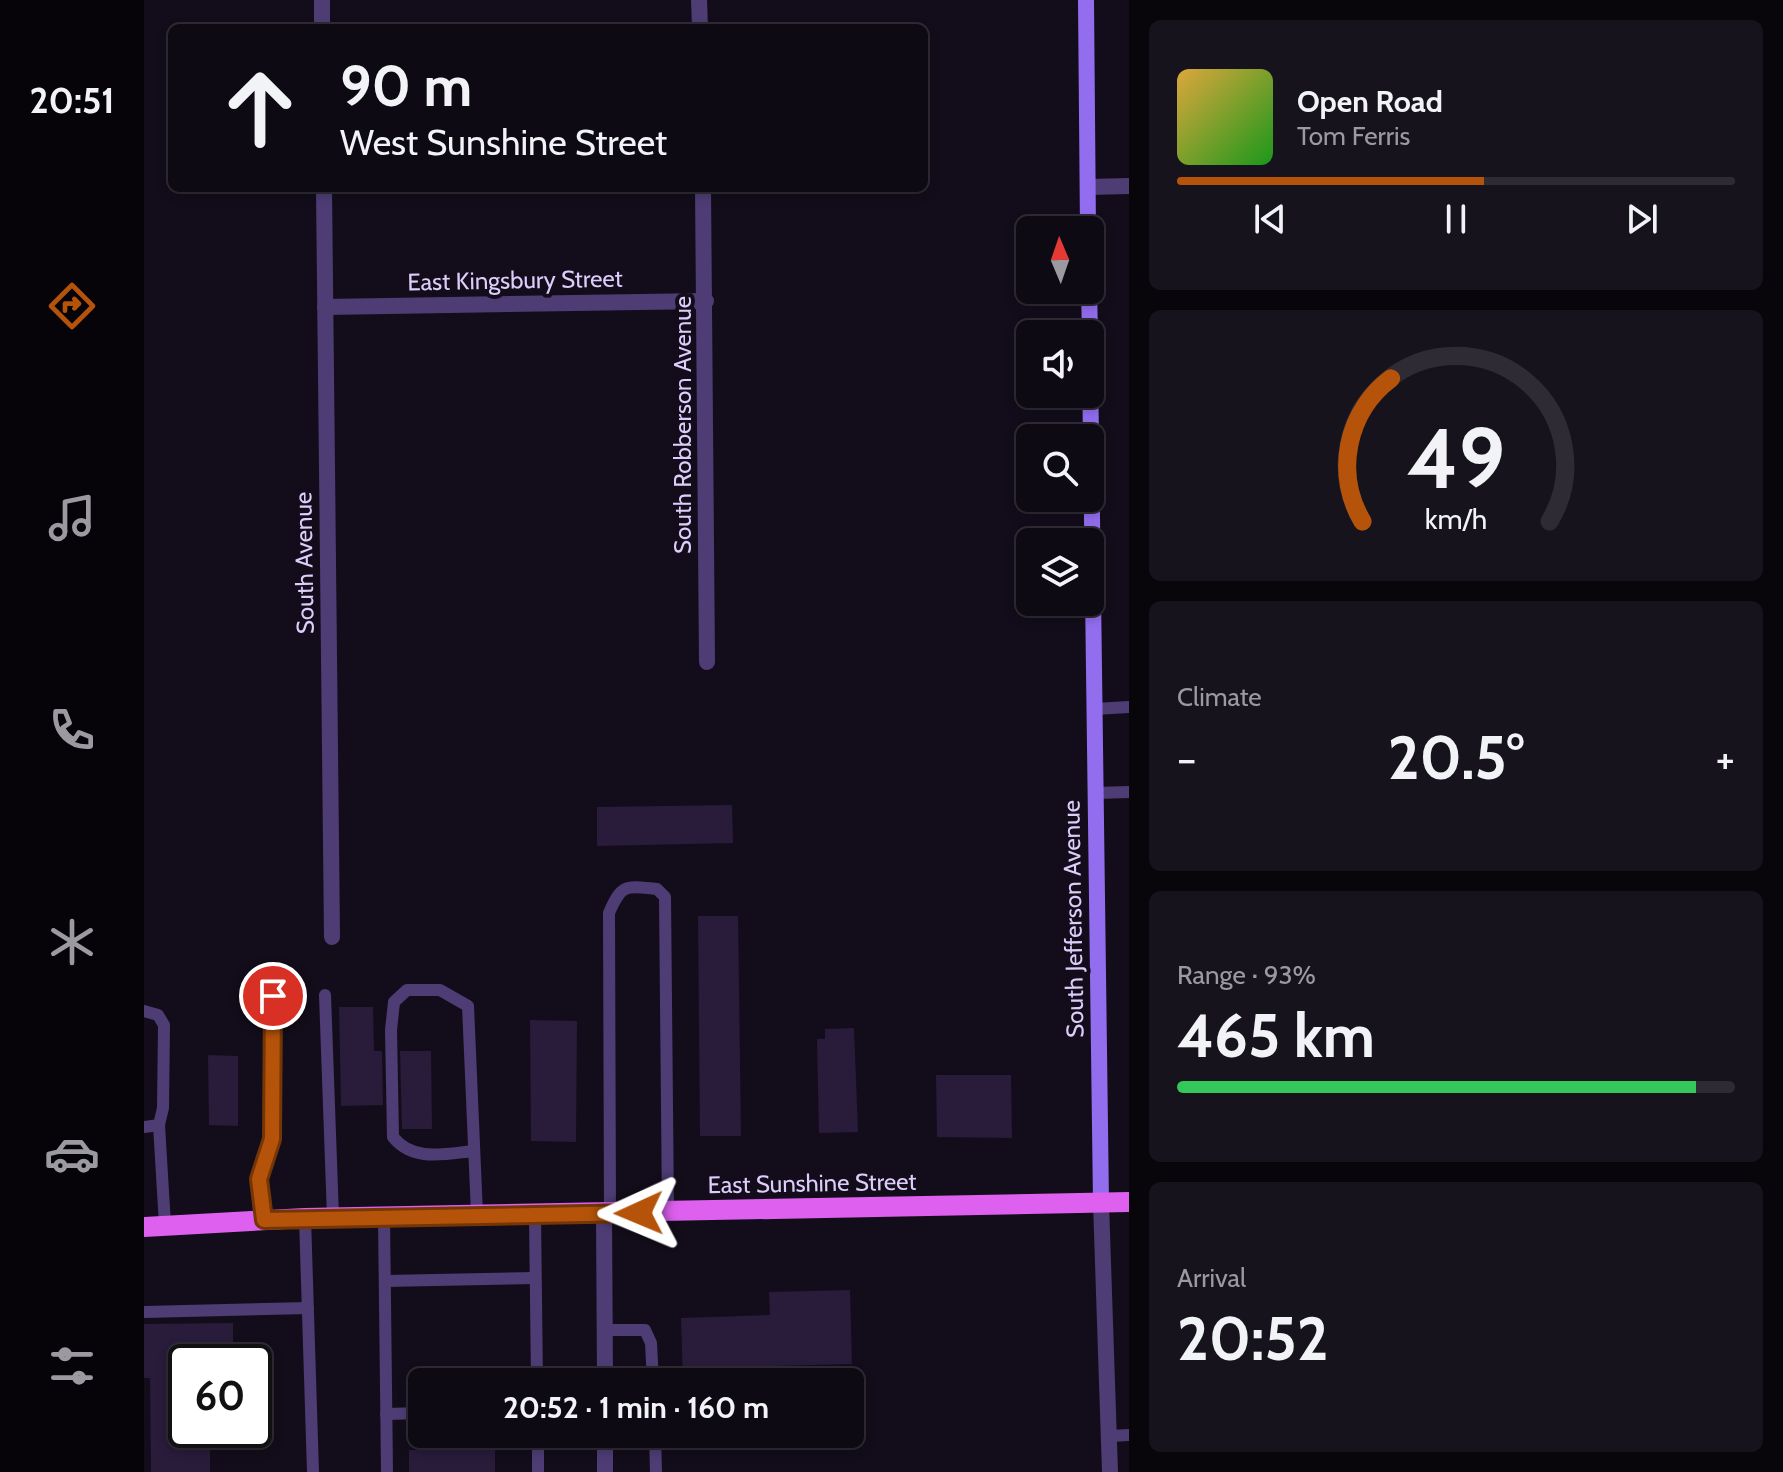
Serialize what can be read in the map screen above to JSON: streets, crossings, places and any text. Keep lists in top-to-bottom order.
{
  "streets": {
    "main road": ["South Jefferson Avenue", "East Sunshine Street"],
    "street": ["East Kingsbury Street", "South Robberson Avenue", "South Avenue"]
  },
  "crossings": [
    ["East Kingsbury Street", "South Robberson Avenue"],
    ["East Kingsbury Street", "South Avenue"],
    ["South Jefferson Avenue", "East Sunshine Street"]
  ],
  "north": "top",
  "page": {
    "tabs": "20:51",
    "turn": ["90 m", "West Sunshine Street"],
    "song": ["Open Road", "Tom Ferris"],
    "tile": [
      "Climate",
      ["Range · 93%", "465 km"],
      ["Arrival", "20:52"]
    ],
    "heat": ["−", "20.5°", "+"],
    "limit": "60",
    "trip": "20:52 · 1 min · 160 m",
    "gauge": ["49", "km/h"]
  }
}
